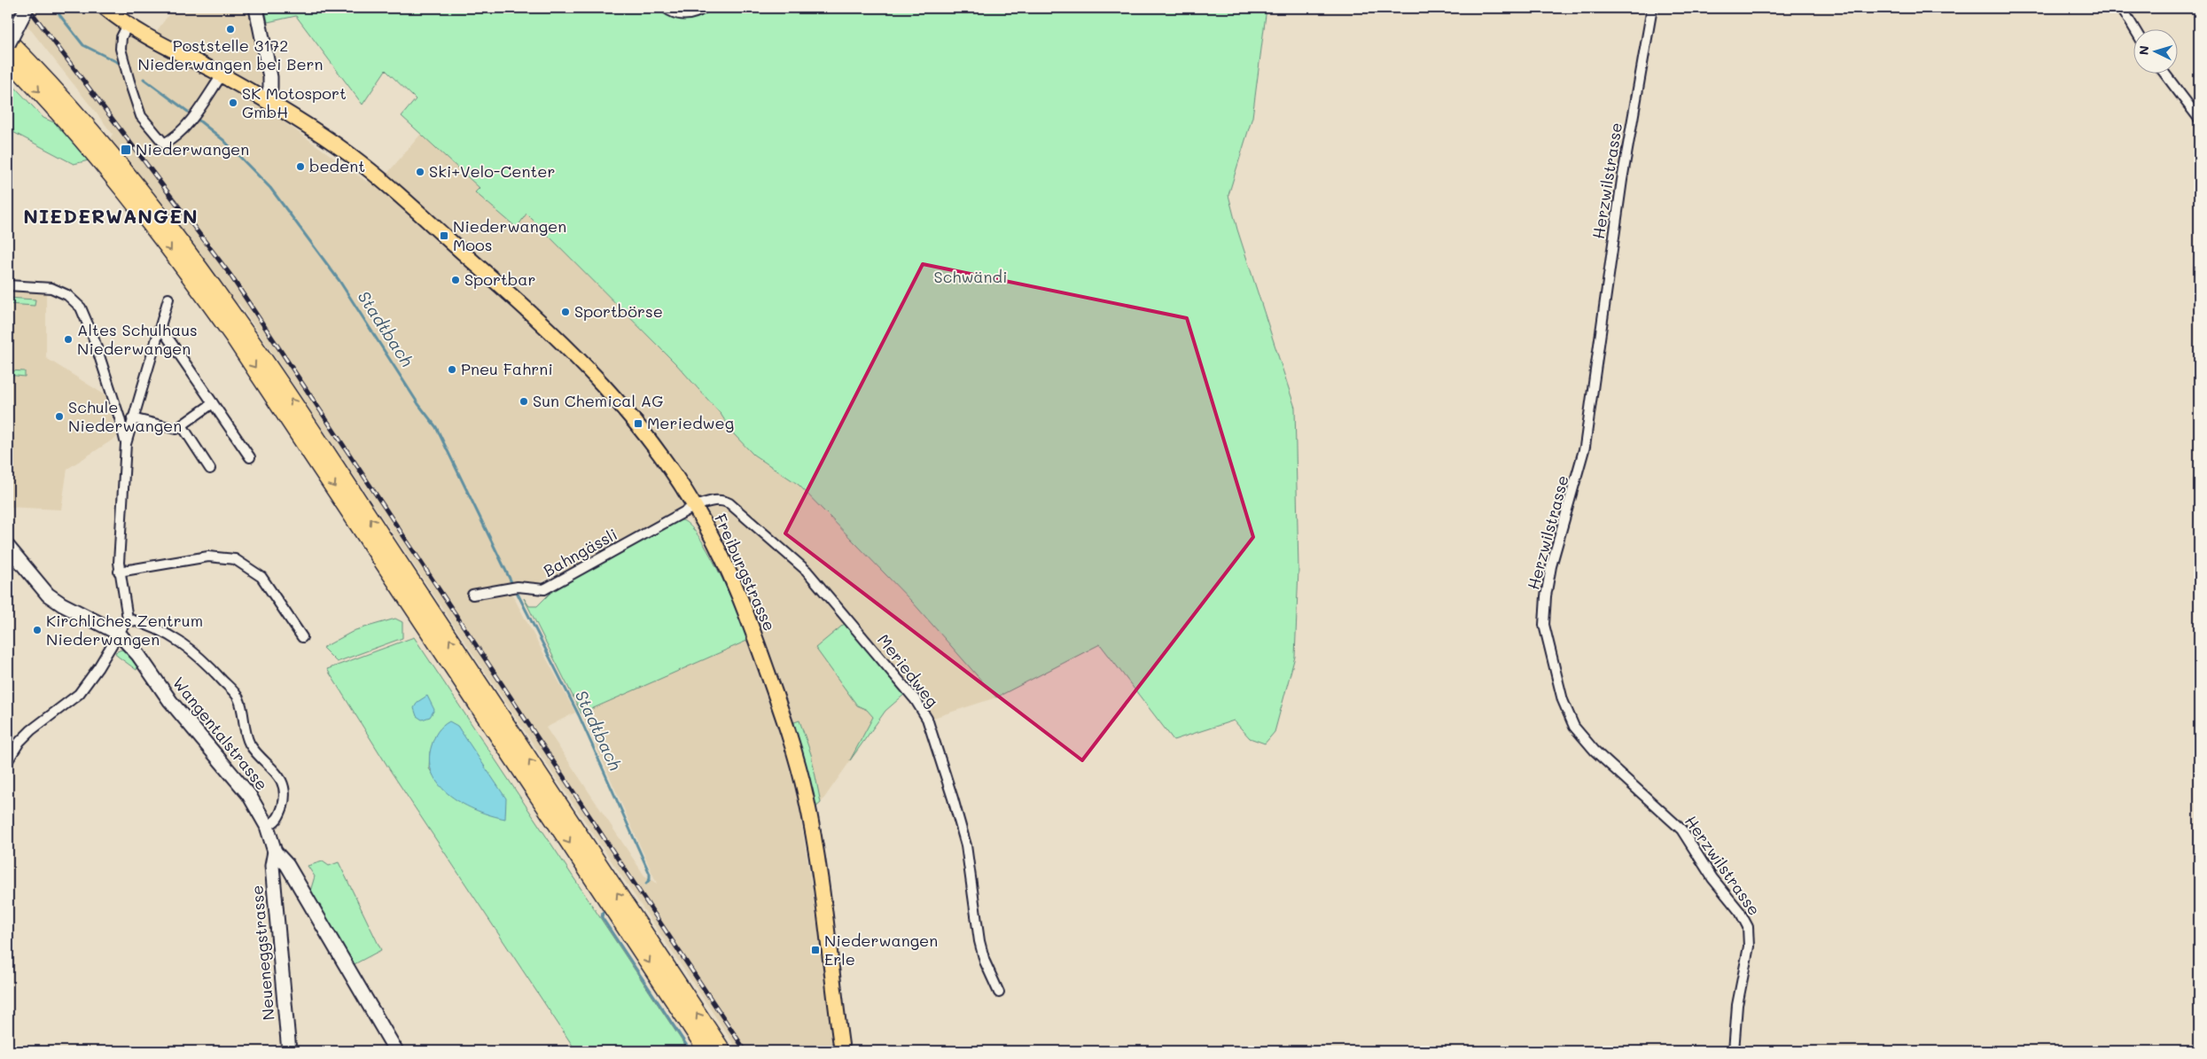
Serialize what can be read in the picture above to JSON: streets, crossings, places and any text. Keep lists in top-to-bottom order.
{
  "streets": {
    "main road": ["Freiburgstrasse"],
    "street": [
      "Herzwilstrasse",
      "Bahngässli",
      "Meriedweg",
      "Wangentalstrasse",
      "Neueneggstrasse"
    ]
  },
  "crossings": [
    ["Bahngässli", "Freiburgstrasse"],
    ["Bahngässli", "Meriedweg"],
    ["Freiburgstrasse", "Meriedweg"],
    ["Wangentalstrasse", "Neueneggstrasse"]
  ],
  "districts": ["NIEDERWANGEN"],
  "water": ["Stadtbach"],
  "parks": ["Schwändi"],
  "places": {
    "other": [
      "Poststelle 3172 Niederwangen bei Bern",
      "SK Motosport GmbH",
      "bedent",
      "Ski+Velo-Center",
      "Sportbar",
      "Sportbörse",
      "Altes Schulhaus Niederwangen",
      "Pneu Fahrni",
      "Sun Chemical AG",
      "Schule Niederwangen",
      "Kirchliches Zentrum Niederwangen"
    ],
    "transit": [
      "Niederwangen",
      "Niederwangen Moos",
      "Meriedweg",
      "Niederwangen Erle"
    ]
  },
  "north": "left"
}
